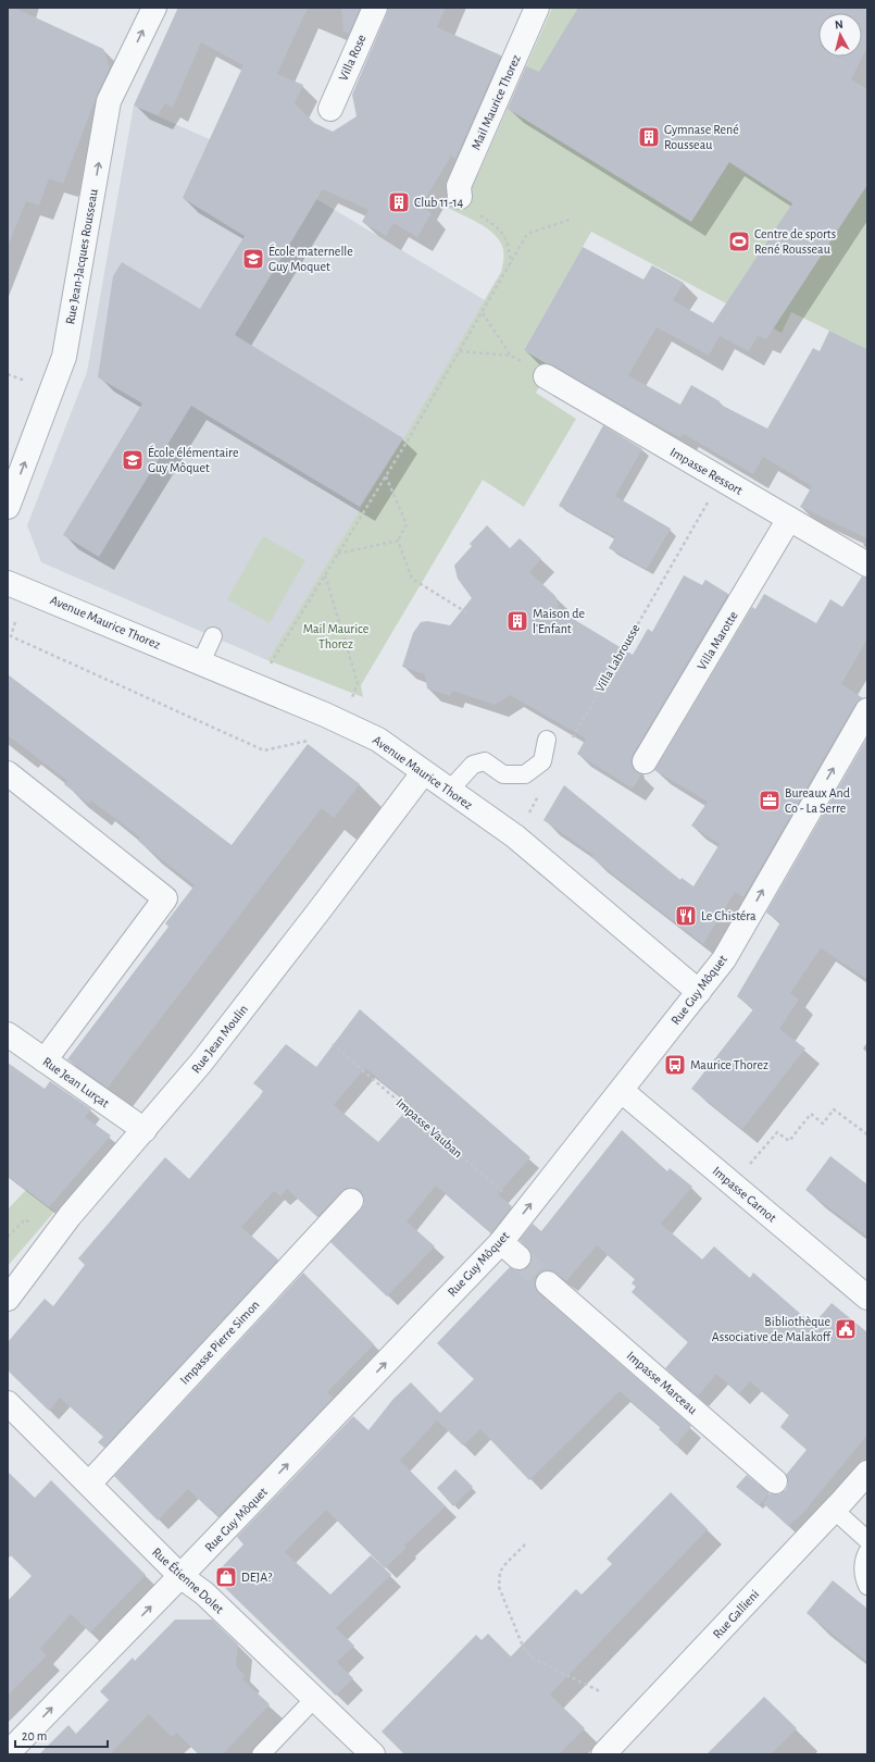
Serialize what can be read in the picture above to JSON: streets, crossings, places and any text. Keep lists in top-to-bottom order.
{
  "streets": {
    "street": [
      "Villa Rose",
      "Mail Maurice Thorez",
      "Rue Jean-Jacques Rousseau",
      "Impasse Ressort",
      "Avenue Maurice Thorez",
      "Villa Marotte",
      "Rue Guy Môquet",
      "Rue Jean Moulin",
      "Rue Jean Lurçat",
      "Impasse Carnot",
      "Impasse Pierre Simon",
      "Impasse Marceau",
      "Rue Étienne Dolet",
      "Rue Gallieni"
    ],
    "path": ["Villa Labrousse", "Impasse Vauban"]
  },
  "crossings": [
    ["Impasse Ressort", "Villa Marotte"],
    ["Impasse Ressort", "Villa Labrousse"],
    ["Avenue Maurice Thorez", "Rue Guy Môquet"],
    ["Avenue Maurice Thorez", "Rue Jean Moulin"],
    ["Rue Guy Môquet", "Impasse Vauban"],
    ["Rue Guy Môquet", "Impasse Carnot"],
    ["Rue Guy Môquet", "Rue Étienne Dolet"],
    ["Rue Jean Moulin", "Rue Jean Lurçat"],
    ["Impasse Pierre Simon", "Rue Étienne Dolet"]
  ],
  "one_way": ["Rue Jean-Jacques Rousseau", "Rue Guy Môquet"],
  "parks": ["Mail Maurice Thorez"],
  "places": {
    "building": ["Gymnase René Rousseau", "Club 11-14", "Maison de l'Enfant"],
    "sports": ["Centre de sports René Rousseau"],
    "school or university": ["École maternelle Guy Moquet", "École élémentaire Guy Môquet"],
    "office": ["Bureaux And Co - La Serre"],
    "restaurant": ["Le Chistéra"],
    "bus stop": ["Maurice Thorez"],
    "public building": ["Bibliothèque Associative de Malakoff"],
    "shop": ["DEJA?"]
  },
  "scale_bar": "20 m",
  "north": "top"
}
